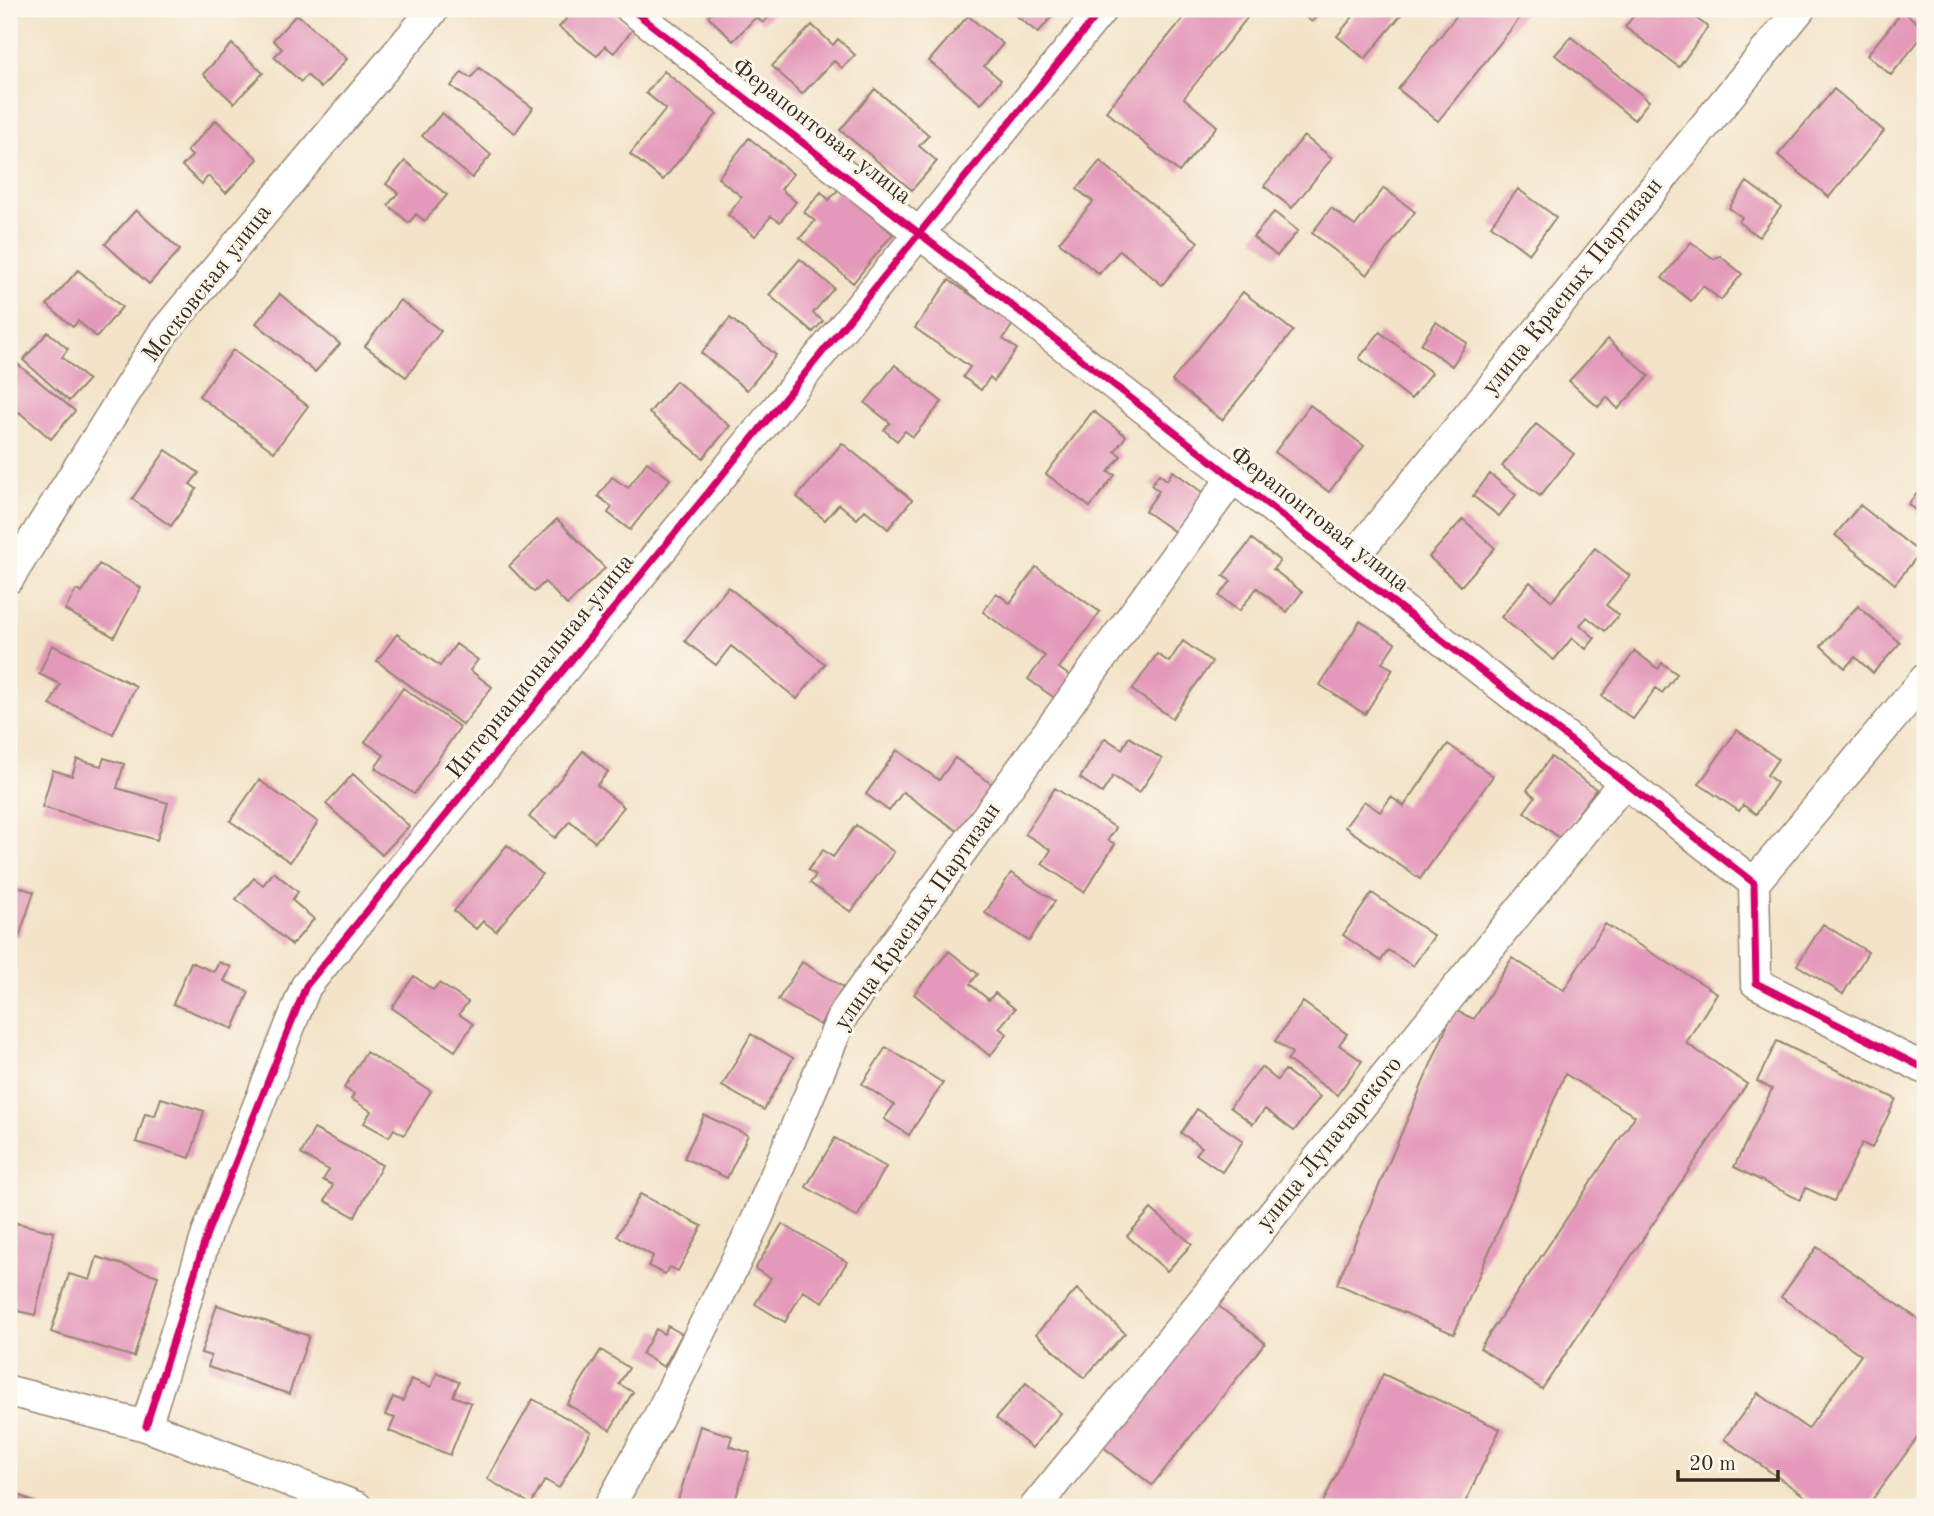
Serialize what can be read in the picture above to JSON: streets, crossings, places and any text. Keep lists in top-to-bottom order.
{
  "streets": {
    "street": [
      "Ферапонтовая улица",
      "Московская улица",
      "улица Красных Партизан",
      "Интернациональная улица",
      "улица Луначарского"
    ]
  },
  "crossings": [
    ["Ферапонтовая улица", "улица Красных Партизан"],
    ["Ферапонтовая улица", "Интернациональная улица"],
    ["Ферапонтовая улица", "улица Луначарского"]
  ],
  "scale_bar": "20 m"
}
